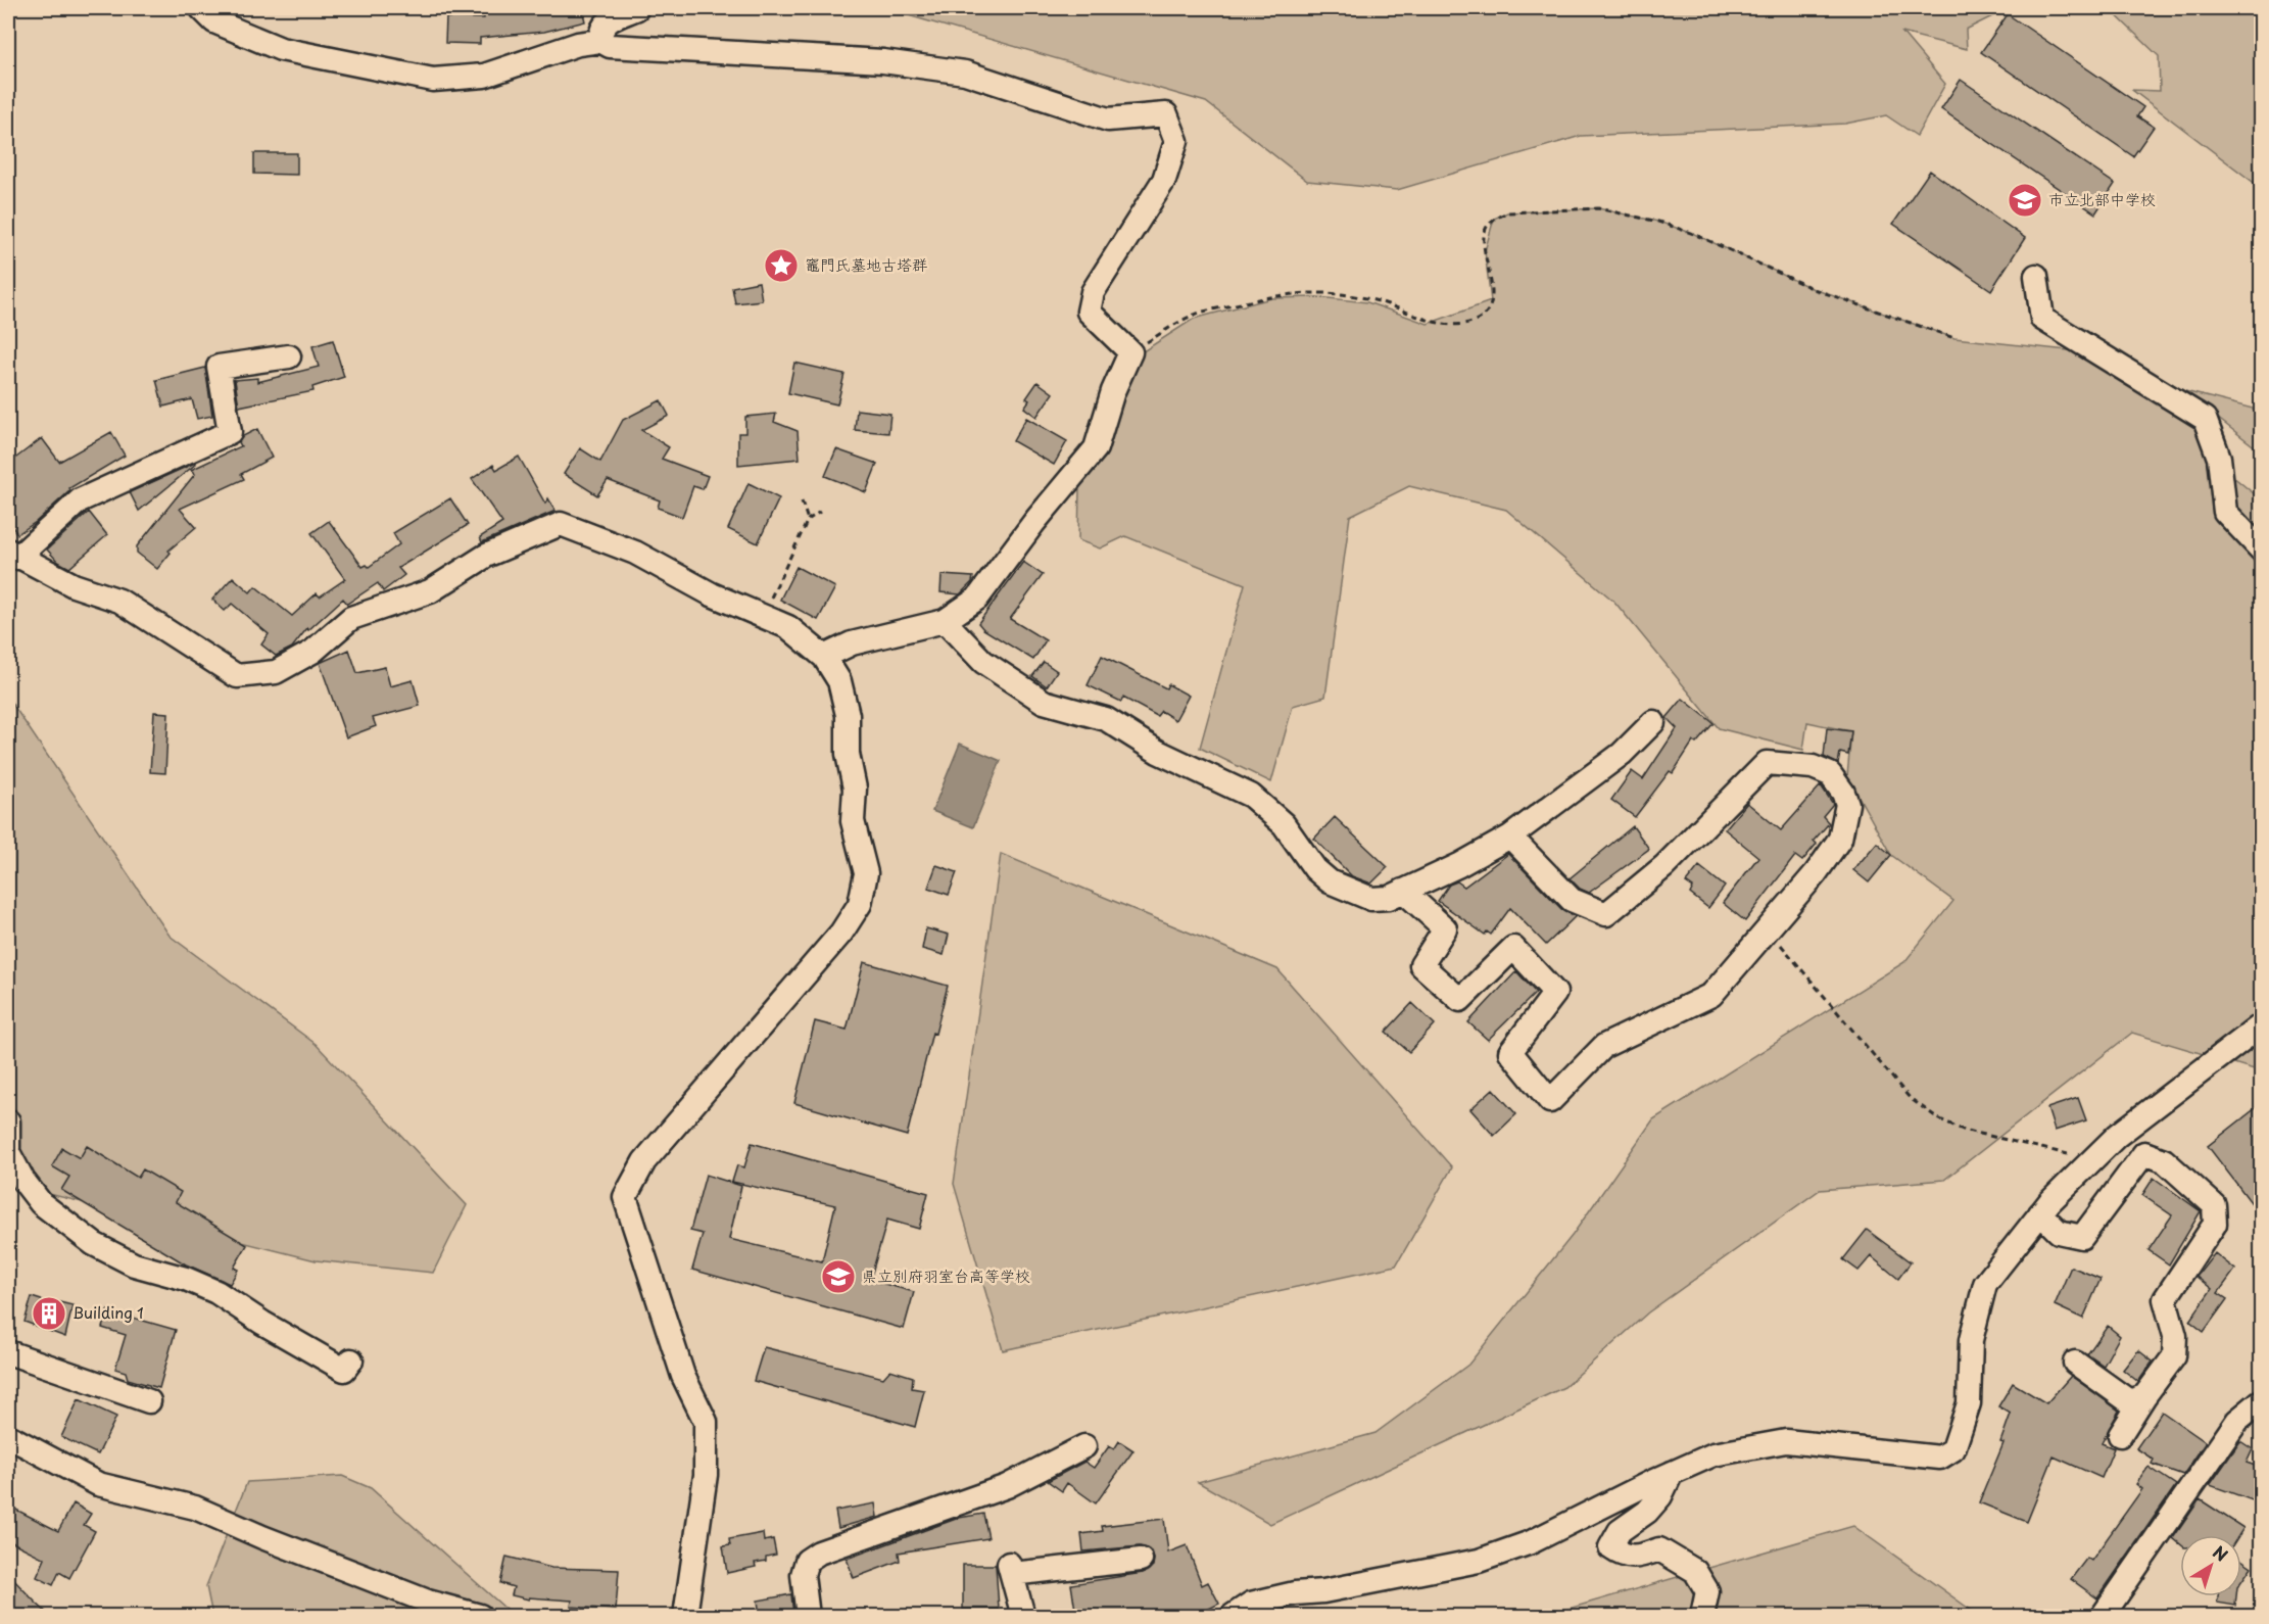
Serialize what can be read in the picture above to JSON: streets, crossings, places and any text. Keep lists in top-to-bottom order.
{
  "places": {
    "school or university": ["市立北部中学校", "県立別府羽室台高等学校"],
    "place": ["竈門氏墓地古塔群"],
    "building": ["Building 1"]
  },
  "north": "top right"
}
